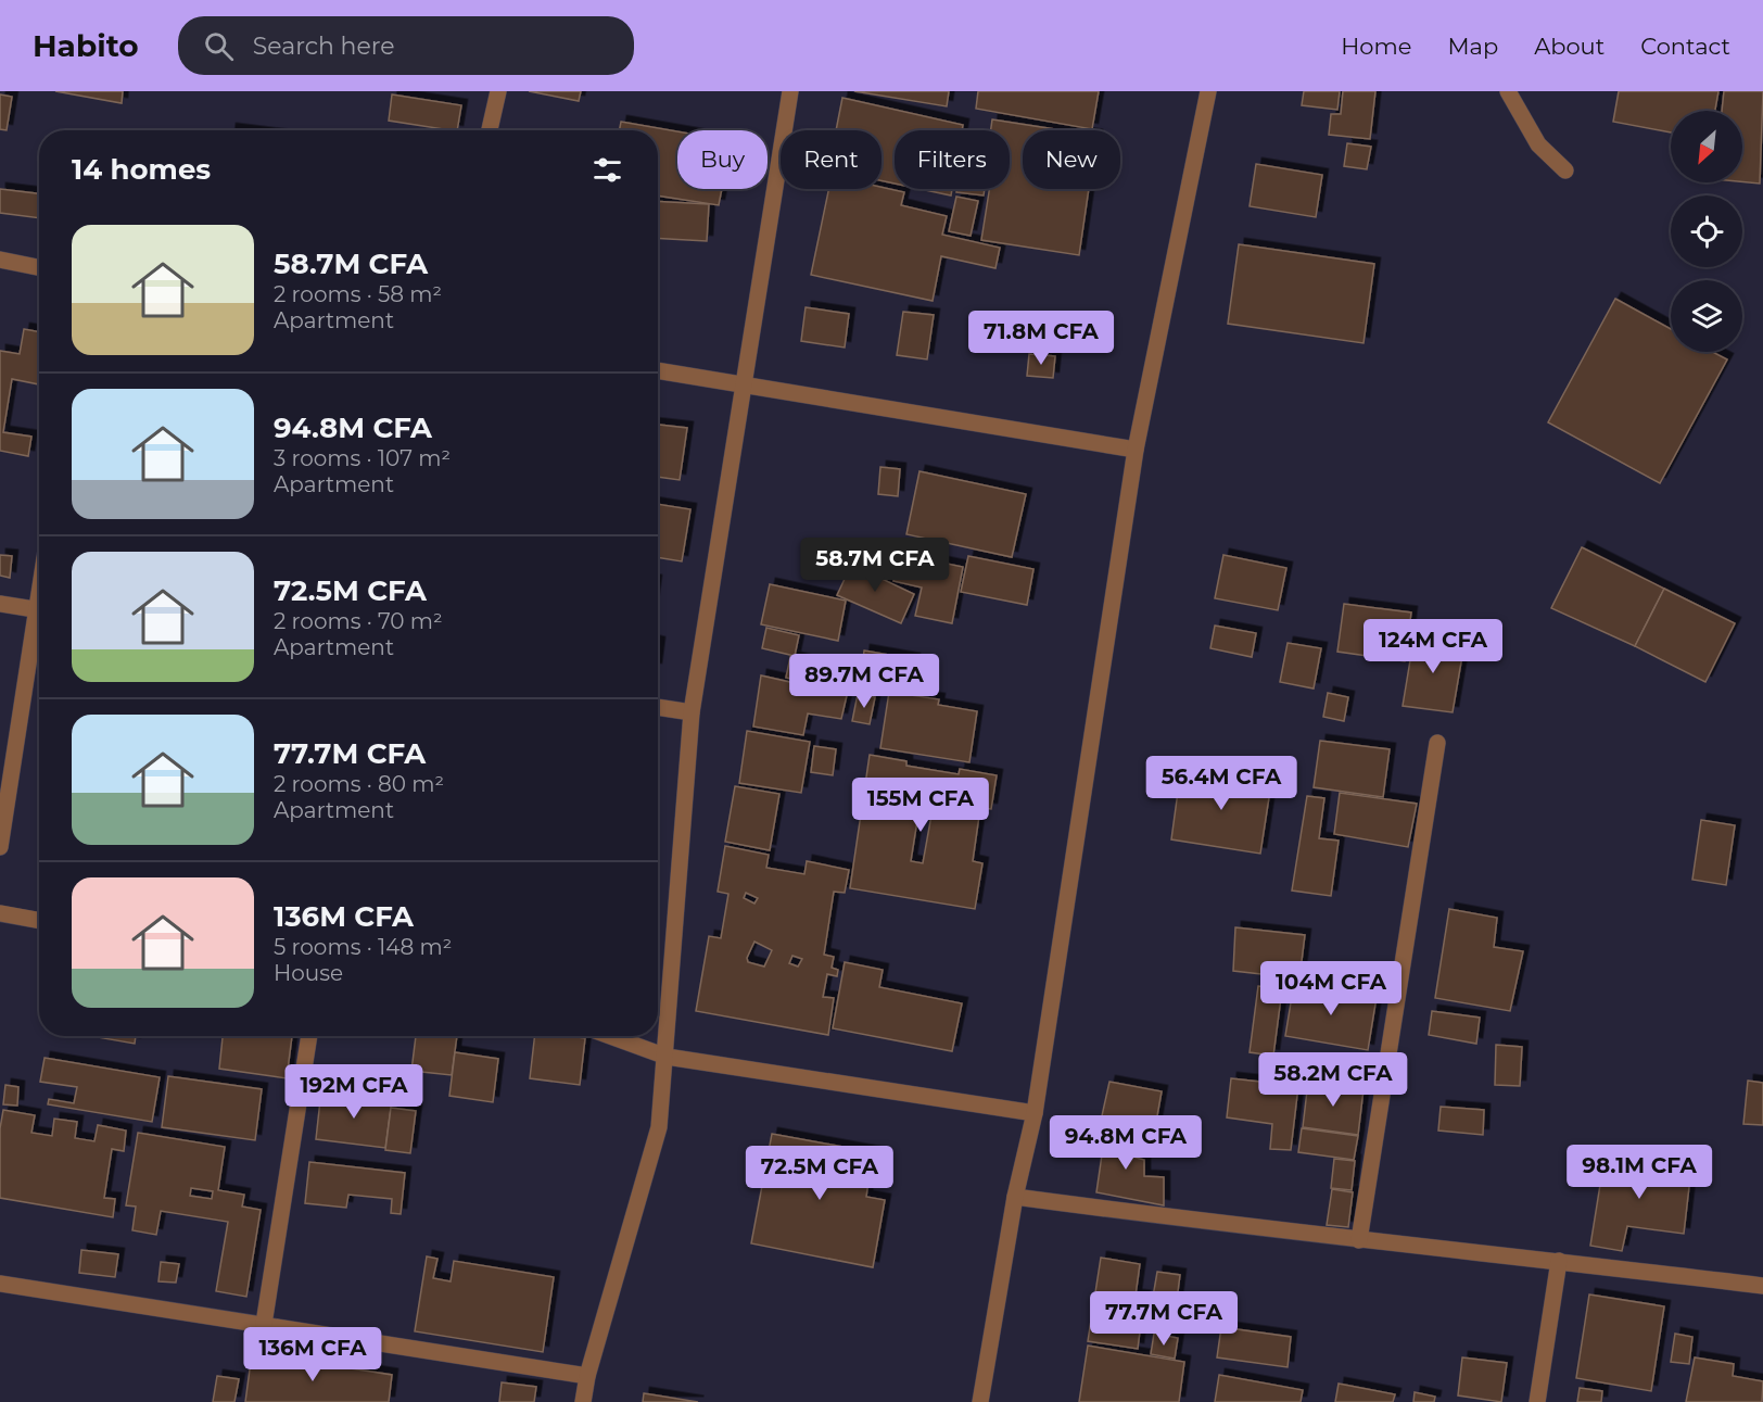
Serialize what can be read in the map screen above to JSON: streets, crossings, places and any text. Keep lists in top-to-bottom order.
{
  "north": "bottom left",
  "page": {
    "header": "Habito",
    "search": "Search here",
    "nav": [
      "Home",
      "Map",
      "About",
      "Contact"
    ],
    "chip": [
      "Buy",
      "Rent",
      "Filters",
      "New"
    ],
    "heading": "14 homes",
    "list": [
      {
        "name": "58.7M CFA",
        "note": "2 rooms · 58 m² · Apartment"
      },
      {
        "name": "94.8M CFA",
        "note": "3 rooms · 107 m² · Apartment"
      },
      {
        "name": "72.5M CFA",
        "note": "2 rooms · 70 m² · Apartment"
      },
      {
        "name": "77.7M CFA",
        "note": "2 rooms · 80 m² · Apartment"
      },
      {
        "name": "136M CFA",
        "note": "5 rooms · 148 m² · House"
      }
    ],
    "price": [
      "71.8M CFA",
      "58.7M CFA",
      "124M CFA",
      "89.7M CFA",
      "56.4M CFA",
      "155M CFA",
      "104M CFA",
      "58.2M CFA",
      "192M CFA",
      "94.8M CFA",
      "98.1M CFA",
      "72.5M CFA",
      "77.7M CFA",
      "136M CFA"
    ]
  }
}
